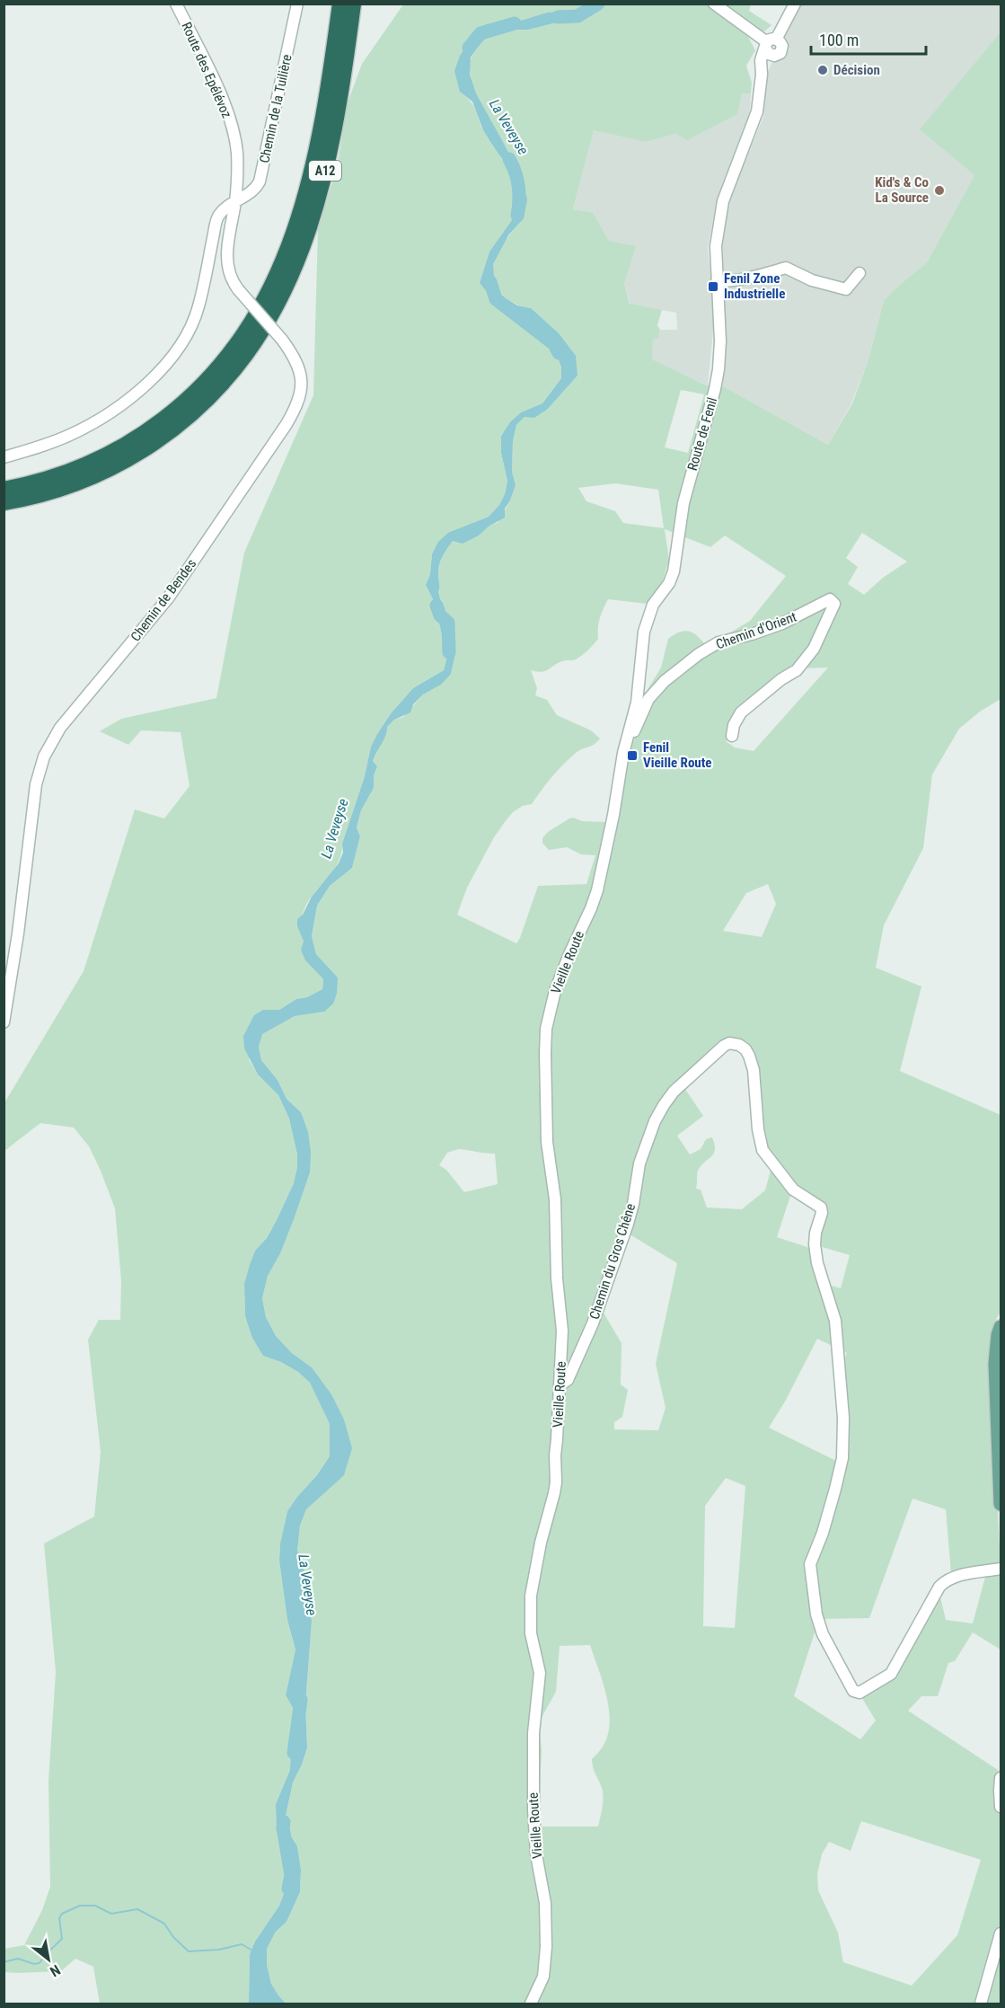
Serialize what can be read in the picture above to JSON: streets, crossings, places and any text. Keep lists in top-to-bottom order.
{
  "streets": {
    "highway": ["A12"],
    "street": [
      "Route des Epélévoz",
      "Chemin de la Tuilière",
      "Route de Fenil",
      "Chemin de Bendes",
      "Chemin d'Orient",
      "Vieille Route",
      "Chemin du Gros Chêne"
    ]
  },
  "crossings": [
    ["Route des Epélévoz", "Chemin de la Tuilière"],
    ["Route des Epélévoz", "Chemin de Bendes"],
    ["Chemin de la Tuilière", "Chemin de Bendes"],
    ["Route de Fenil", "Chemin d'Orient"],
    ["Route de Fenil", "Vieille Route"],
    ["Vieille Route", "Chemin du Gros Chêne"]
  ],
  "water": ["La Veveyse"],
  "places": {
    "other": ["Décision", "Kid's & Co La Source"],
    "transit": ["Fenil Zone Industrielle", "Fenil Vieille Route"]
  },
  "scale_bar": "100 m",
  "north": "bottom right"
}
